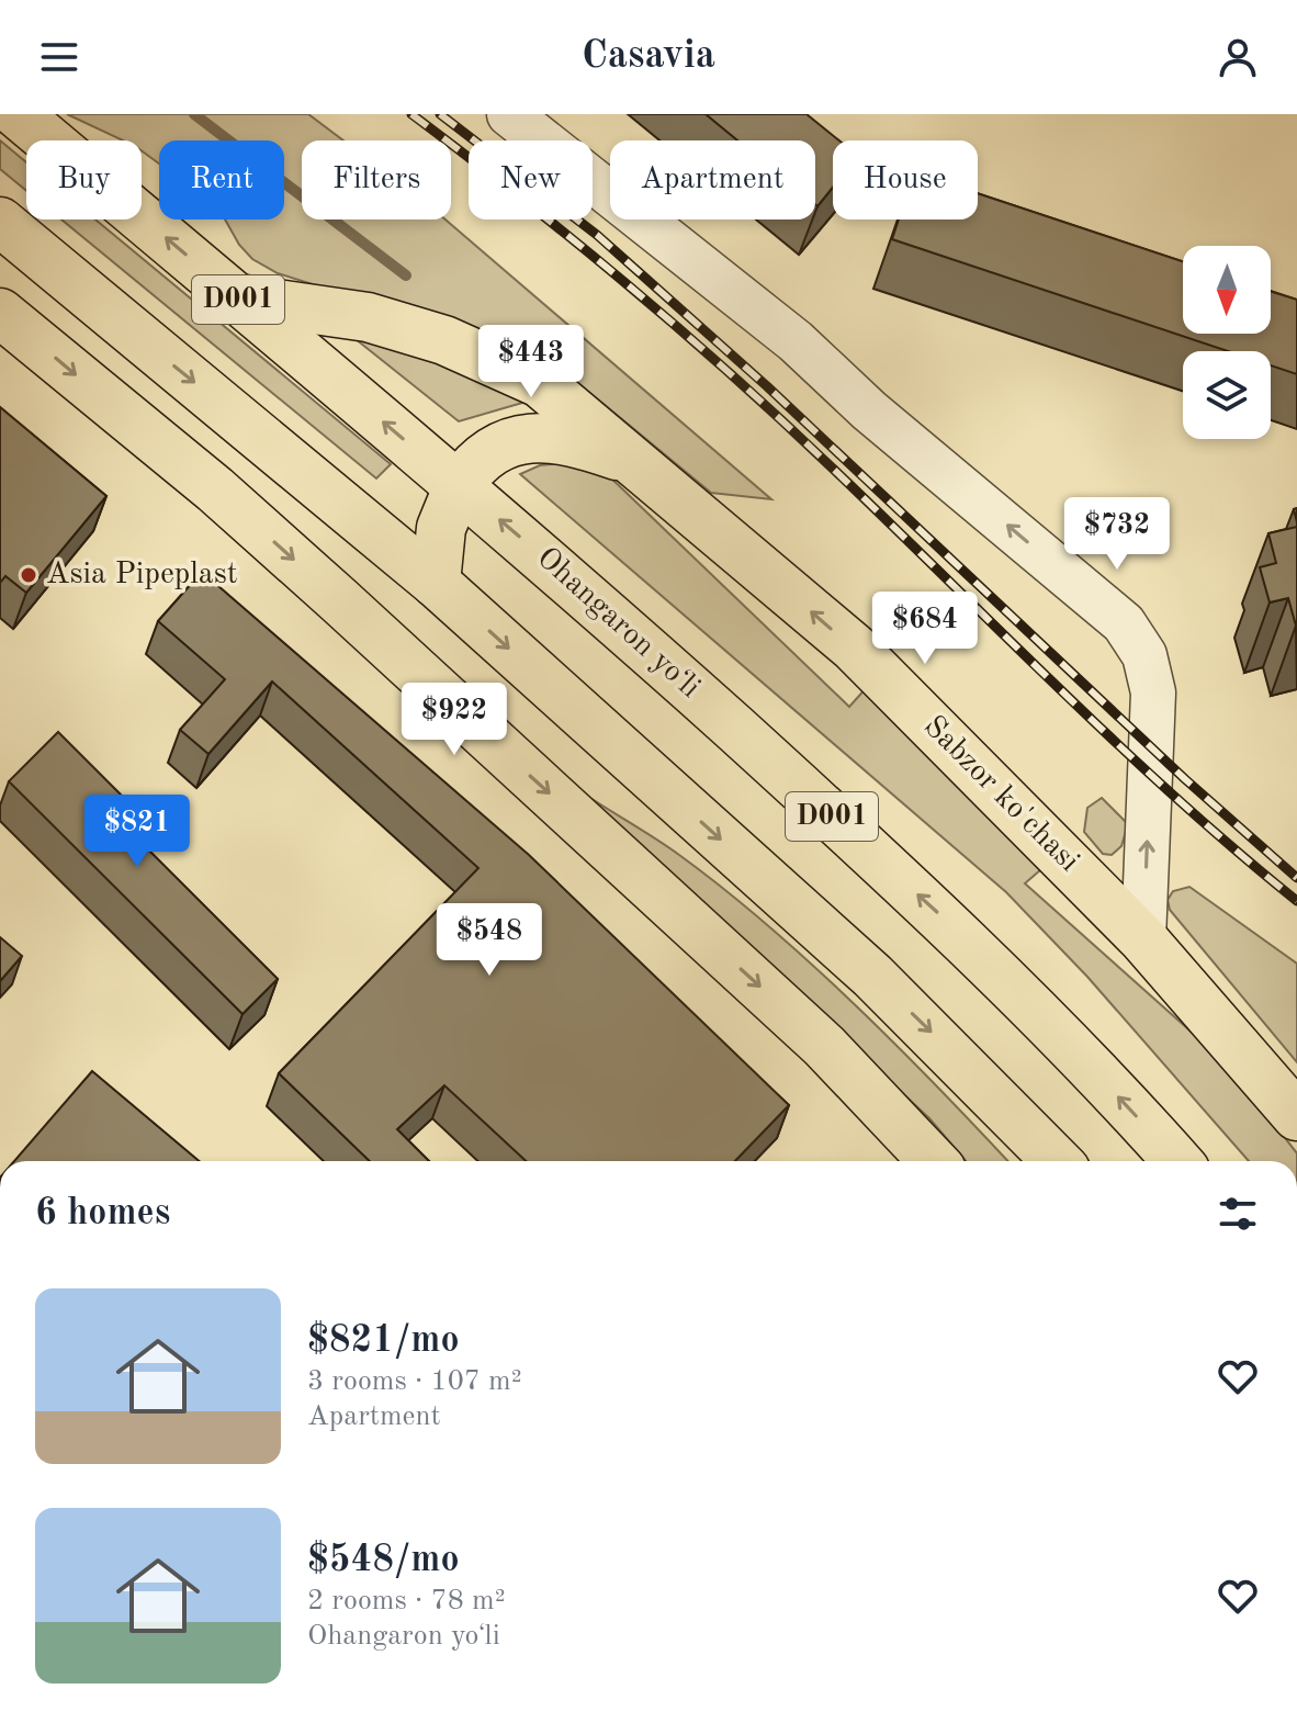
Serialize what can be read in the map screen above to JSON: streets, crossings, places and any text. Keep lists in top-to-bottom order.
{
  "streets": {
    "main road": ["D001", "Ohangaron yoʻli", "Sabzor ko'chasi"]
  },
  "crossings": [
    ["Ohangaron yoʻli", "Sabzor ko'chasi"]
  ],
  "places": ["Asia Pipeplast"],
  "north": "bottom",
  "page": {
    "header": "Casavia",
    "chip": [
      "Buy",
      "Rent",
      "Filters",
      "New",
      "Apartment",
      "House"
    ],
    "price": [
      "$443",
      "$732",
      "$684",
      "$922",
      "$821",
      "$548"
    ],
    "heading": "6 homes",
    "list": [
      {
        "name": "$821/mo",
        "note": "3 rooms · 107 m² · Apartment"
      },
      {
        "name": "$548/mo",
        "note": "2 rooms · 78 m² · Ohangaron yoʻli"
      }
    ]
  }
}
